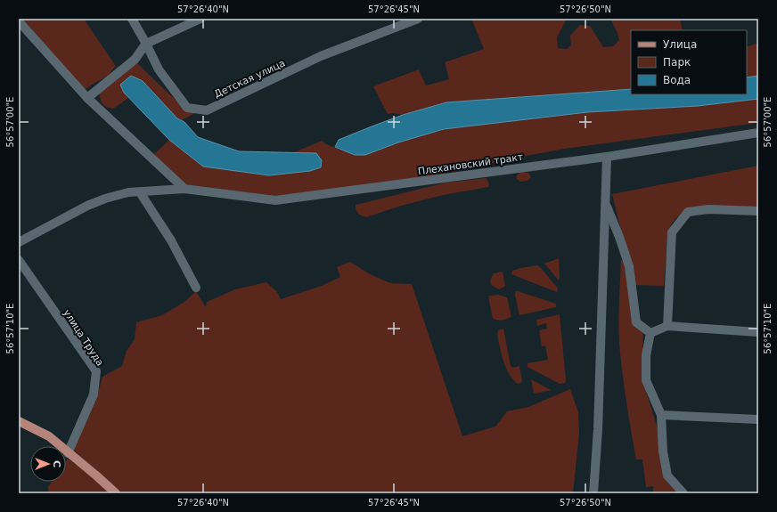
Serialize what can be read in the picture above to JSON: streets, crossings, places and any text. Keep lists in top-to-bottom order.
{
  "streets": {
    "street": ["Детская улица", "Плехановский тракт", "улица Труда"]
  },
  "legend": ["Улица", "Парк", "Вода"],
  "north": "right",
  "coordinates": [
    "57°26'40\"N",
    "57°26'45\"N",
    "57°26'50\"N",
    "56°57'00\"E",
    "56°57'10\"E"
  ]
}
